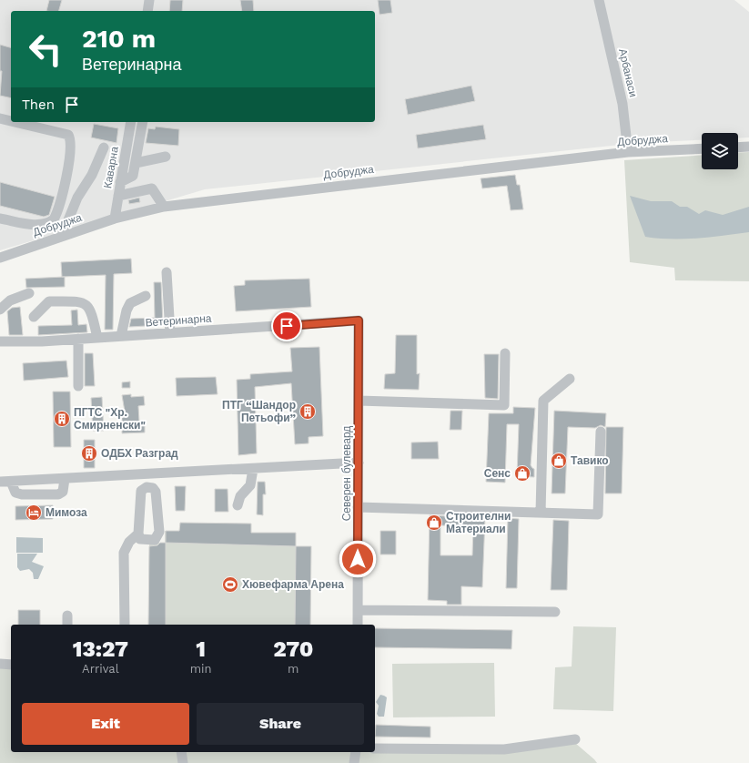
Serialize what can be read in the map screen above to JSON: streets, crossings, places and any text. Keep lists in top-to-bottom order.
{
  "streets": {
    "street": [
      "Арбанаси",
      "Добруджа",
      "Каварна",
      "Ветеринарна",
      "Северен булевард"
    ]
  },
  "crossings": [
    ["Арбанаси", "Добруджа"],
    ["Добруджа", "Каварна"],
    ["Ветеринарна", "Северен булевард"]
  ],
  "places": {
    "building": ["ПТГ “Шандор Петьофи”", "ПГТС \"Хр. Смирненски\"", "ОДБХ Разград"],
    "shop": ["Тавико", "Сенс", "Строителни Материали"],
    "hotel": ["Мимоза"],
    "sports": ["Хювефарма Арена"]
  },
  "page": {
    "turn": ["210 m", "Ветеринарна"],
    "then": "Then",
    "eta": [
      "13:27",
      "Arrival",
      "1",
      "min",
      "270",
      "m"
    ],
    "buttons": ["Exit", "Share"]
  }
}
